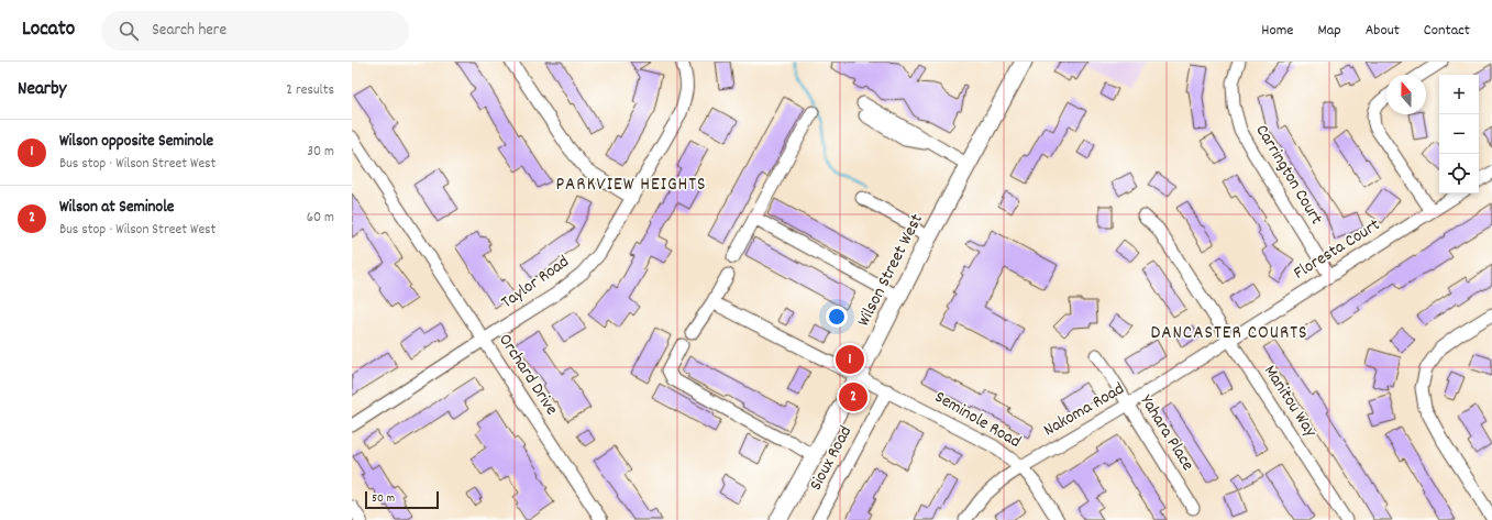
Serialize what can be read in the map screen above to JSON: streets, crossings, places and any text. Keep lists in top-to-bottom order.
{
  "streets": {
    "main road": ["Wilson Street West"],
    "street": [
      "Carrington Court",
      "Floresta Court",
      "Taylor Road",
      "Orchard Drive",
      "Manitou Way",
      "Nakoma Road",
      "Seminole Road",
      "Yahara Place",
      "Sioux Road"
    ]
  },
  "crossings": [
    ["Carrington Court", "Floresta Court"],
    ["Floresta Court", "Manitou Way"],
    ["Floresta Court", "Nakoma Road"],
    ["Wilson Street West", "Seminole Road"],
    ["Taylor Road", "Orchard Drive"],
    ["Manitou Way", "Nakoma Road"],
    ["Nakoma Road", "Seminole Road"],
    ["Nakoma Road", "Yahara Place"],
    ["Seminole Road", "Sioux Road"]
  ],
  "districts": ["PARKVIEW HEIGHTS", "DANCASTER COURTS"],
  "scale_bar": "50 m",
  "north": "top",
  "page": {
    "header": "Locato",
    "search": "Search here",
    "nav": [
      "Home",
      "Map",
      "About",
      "Contact"
    ],
    "heading": ["Nearby", "2 results"],
    "map_buttons": ["+", "−"],
    "list": [
      {
        "mark": "1",
        "name": "Wilson opposite Seminole",
        "note": "Bus stop · Wilson Street West",
        "value": "30 m"
      },
      {
        "mark": "2",
        "name": "Wilson at Seminole",
        "note": "Bus stop · Wilson Street West",
        "value": "60 m"
      }
    ],
    "pins": ["1", "2"],
    "scale": "50 m"
  }
}
